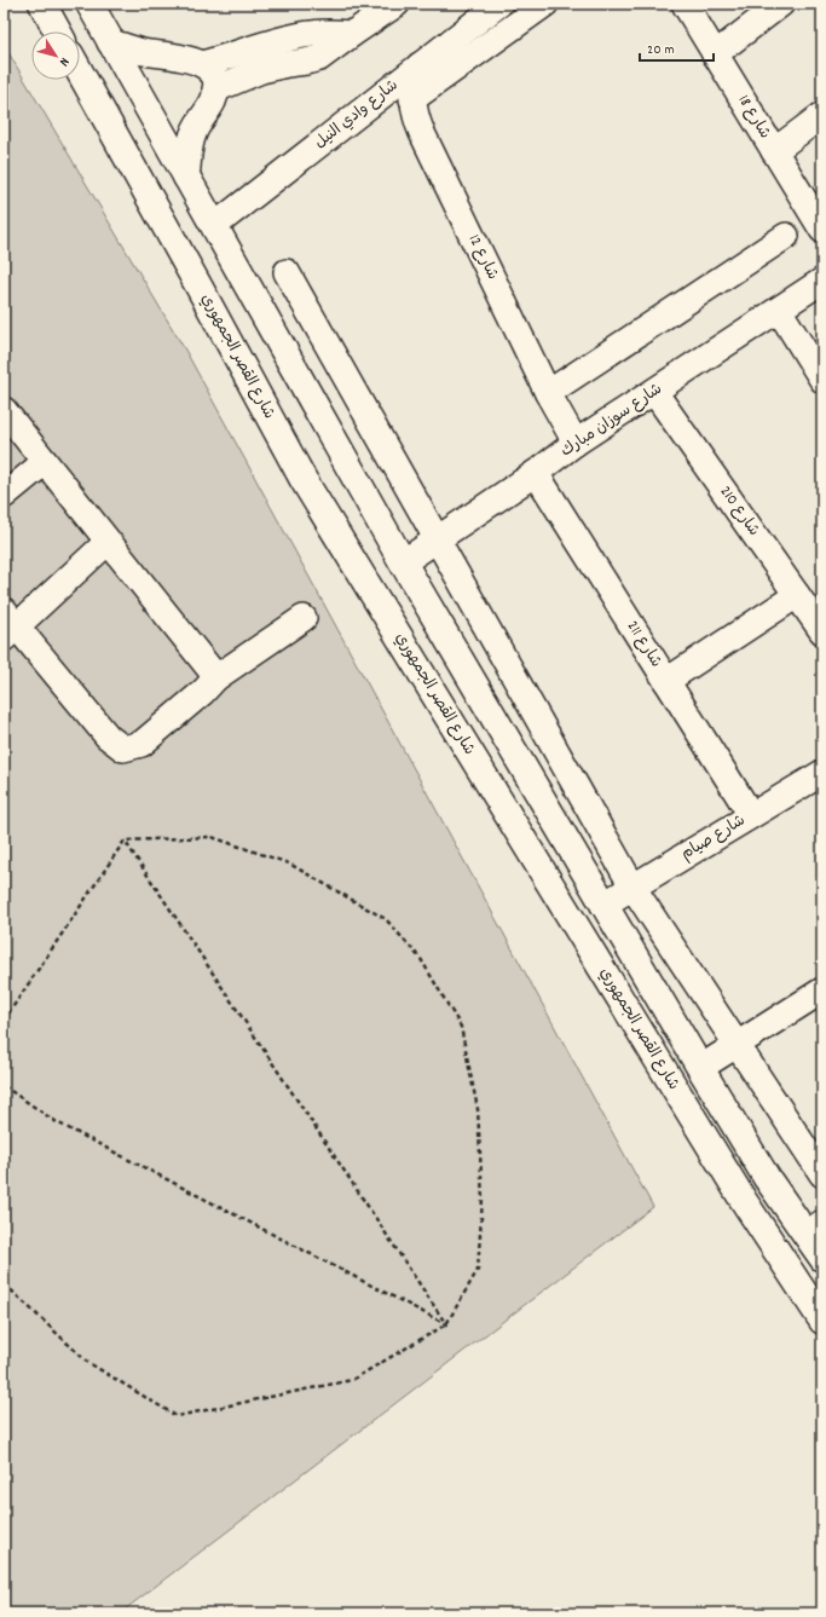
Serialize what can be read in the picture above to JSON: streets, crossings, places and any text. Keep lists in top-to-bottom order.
{
  "streets": {
    "main road": ["شارع القصر الجمهوري"],
    "street": [
      "شارع وادي النيل",
      "شارع 18",
      "شارع 12",
      "شارع سوزان مبارك",
      "شارع 210",
      "شارع 211",
      "شارع صيام"
    ]
  },
  "crossings": [
    ["شارع وادي النيل", "شارع 12"],
    ["شارع وادي النيل", "شارع القصر الجمهوري"],
    ["شارع 12", "شارع سوزان مبارك"],
    ["شارع القصر الجمهوري", "شارع سوزان مبارك"],
    ["شارع القصر الجمهوري", "شارع صيام"],
    ["شارع سوزان مبارك", "شارع 210"],
    ["شارع سوزان مبارك", "شارع 211"],
    ["شارع 211", "شارع صيام"]
  ],
  "scale_bar": "20 m",
  "north": "bottom right"
}
